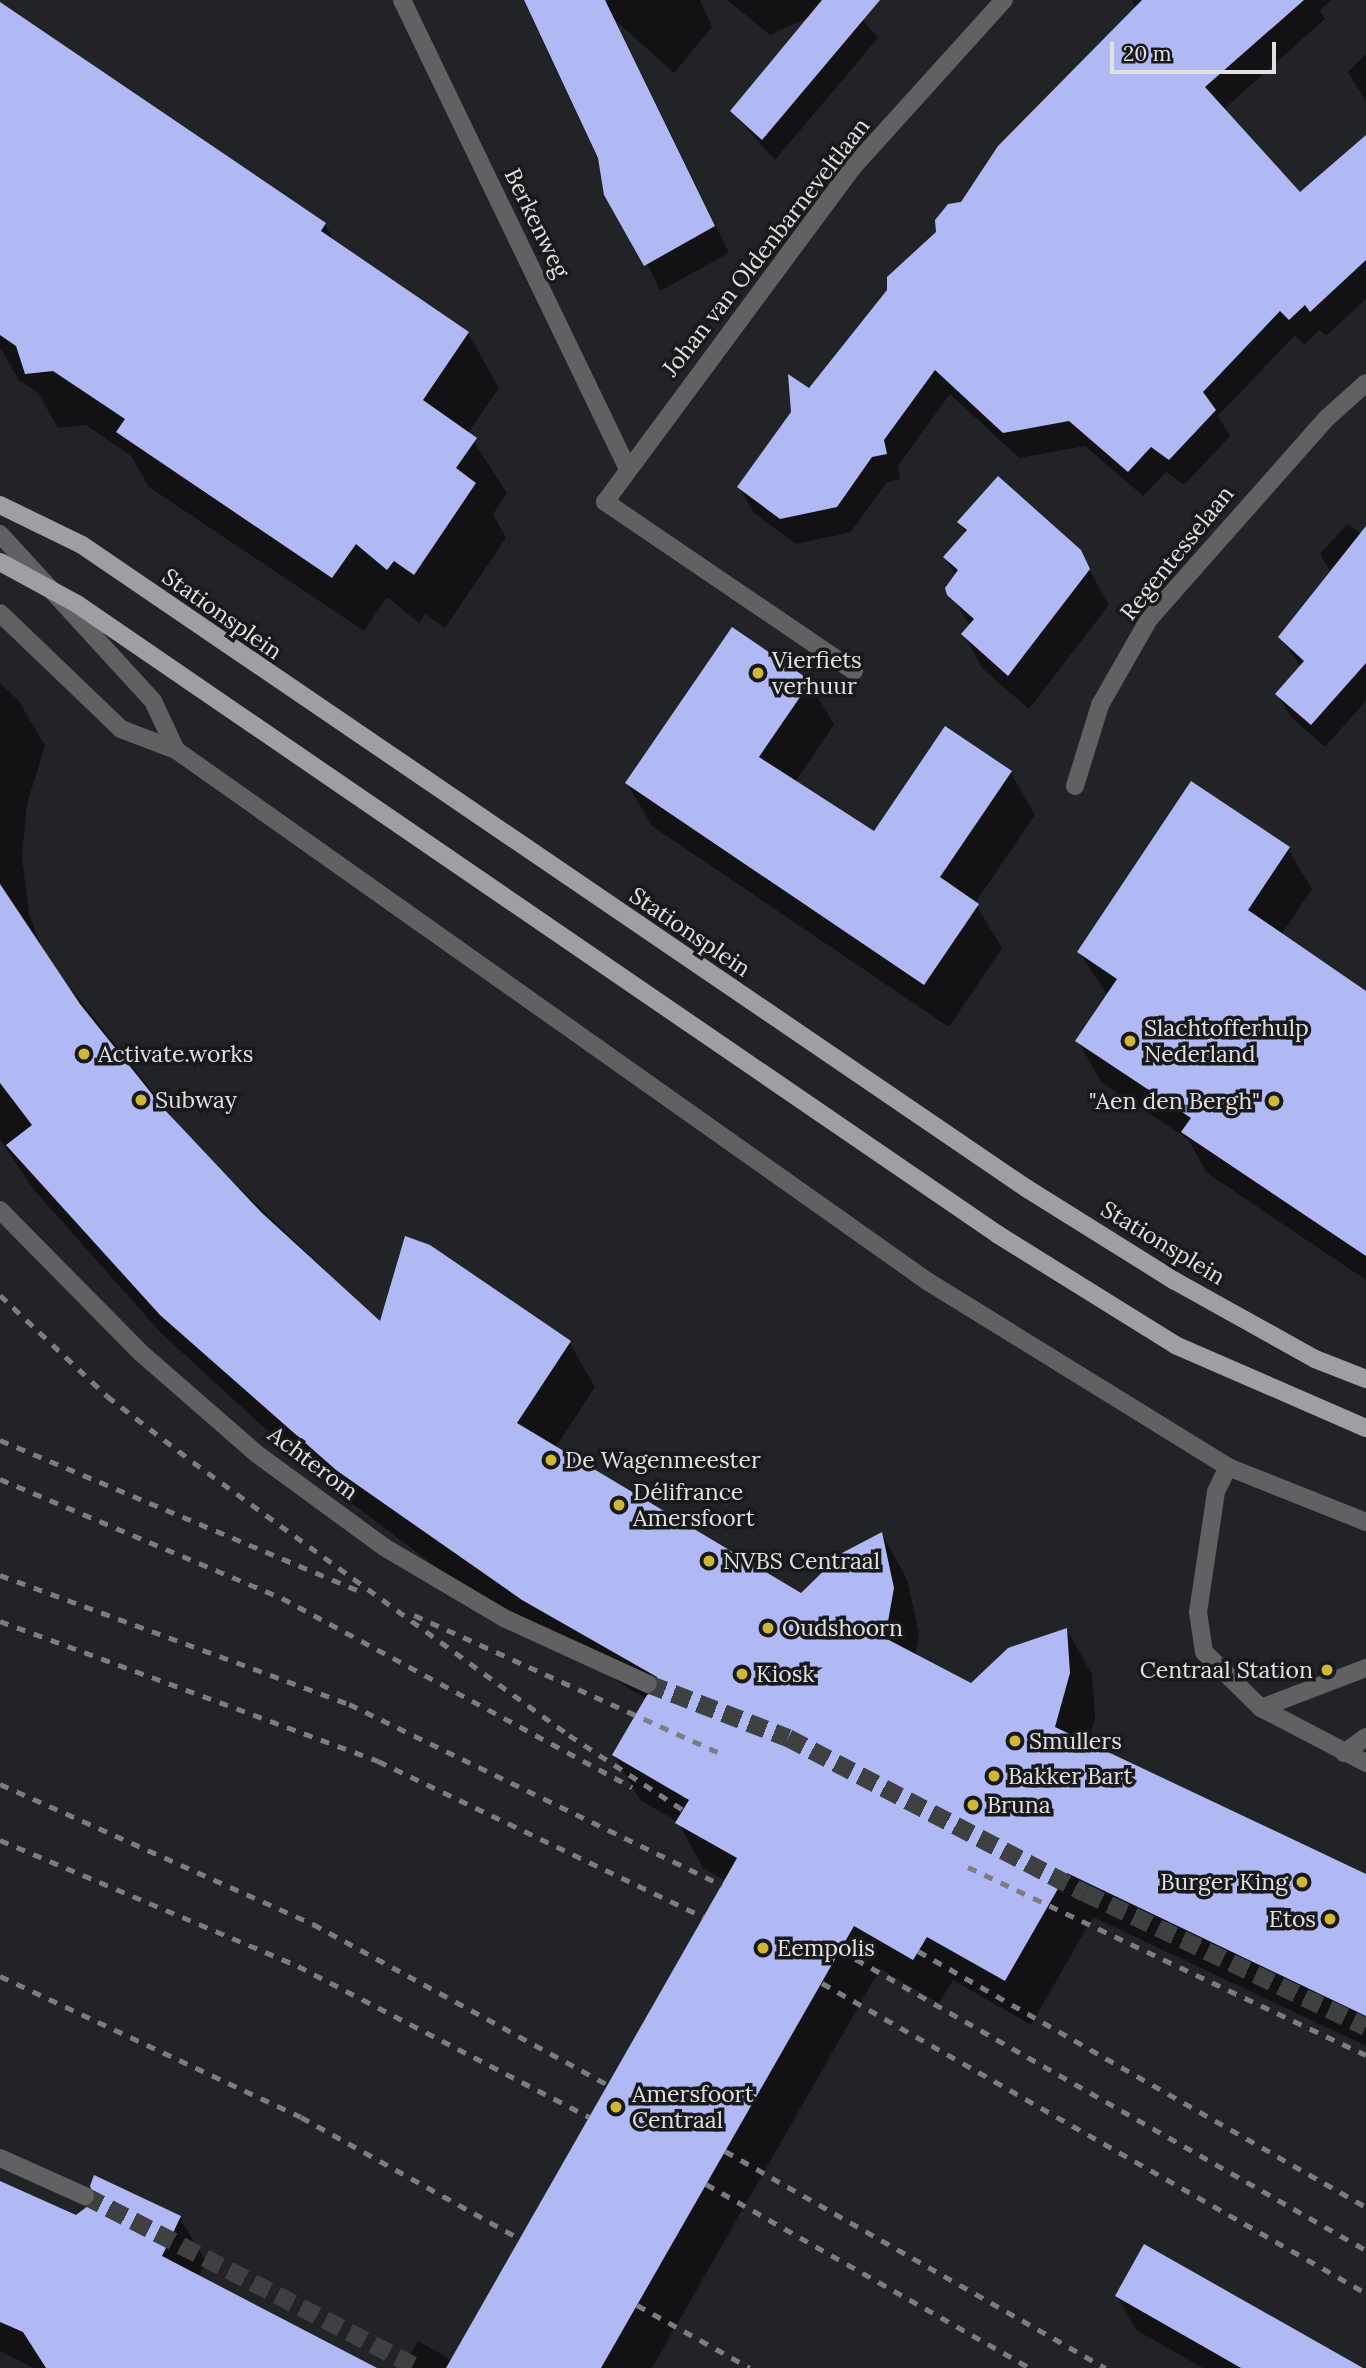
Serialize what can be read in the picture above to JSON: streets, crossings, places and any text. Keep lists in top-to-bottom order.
{
  "streets": {
    "main road": ["Stationsplein"],
    "street": [
      "Berkenweg",
      "Johan van Oldenbarneveltlaan",
      "Regentesselaan",
      "Achterom"
    ]
  },
  "crossings": [
    ["Berkenweg", "Johan van Oldenbarneveltlaan"]
  ],
  "places": [
    "Vierfiets verhuur",
    "Slachtofferhulp Nederland",
    "Activate.works",
    "Subway",
    "\"Aen den Bergh\"",
    "De Wagenmeester",
    "Délifrance Amersfoort",
    "NVBS Centraal",
    "Oudshoorn",
    "Centraal Station",
    "Kiosk",
    "Smullers",
    "Bakker Bart",
    "Bruna",
    "Burger King",
    "Etos",
    "Eempolis",
    "Amersfoort Centraal"
  ],
  "scale_bar": "20 m"
}
